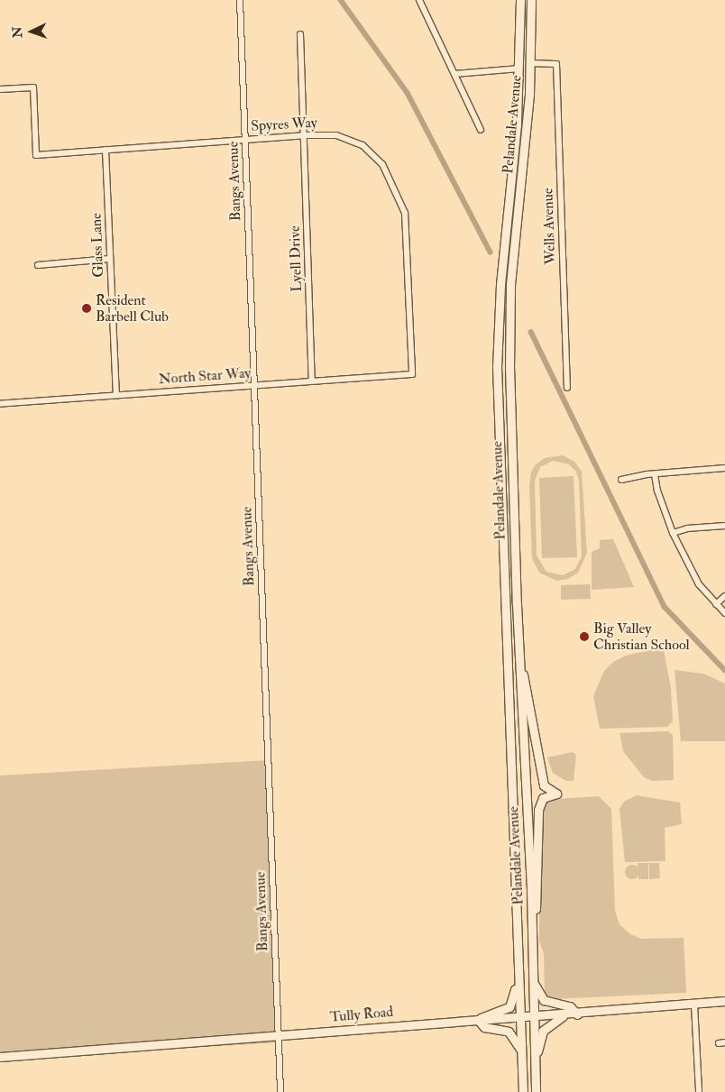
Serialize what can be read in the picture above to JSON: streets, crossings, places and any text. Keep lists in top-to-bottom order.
{
  "streets": {
    "main road": ["Pelandale Avenue", "Tully Road"],
    "street": [
      "Spyres Way",
      "Bangs Avenue",
      "Wells Avenue",
      "Glass Lane",
      "Lyell Drive",
      "North Star Way"
    ]
  },
  "crossings": [
    ["Spyres Way", "Bangs Avenue"],
    ["Spyres Way", "Glass Lane"],
    ["Spyres Way", "Lyell Drive"],
    ["Spyres Way", "North Star Way"],
    ["Pelandale Avenue", "Wells Avenue"],
    ["Pelandale Avenue", "Tully Road"],
    ["Bangs Avenue", "North Star Way"],
    ["Bangs Avenue", "Tully Road"],
    ["Glass Lane", "North Star Way"],
    ["Lyell Drive", "North Star Way"]
  ],
  "places": ["Resident Barbell Club", "Big Valley Christian School"],
  "north": "left"
}
